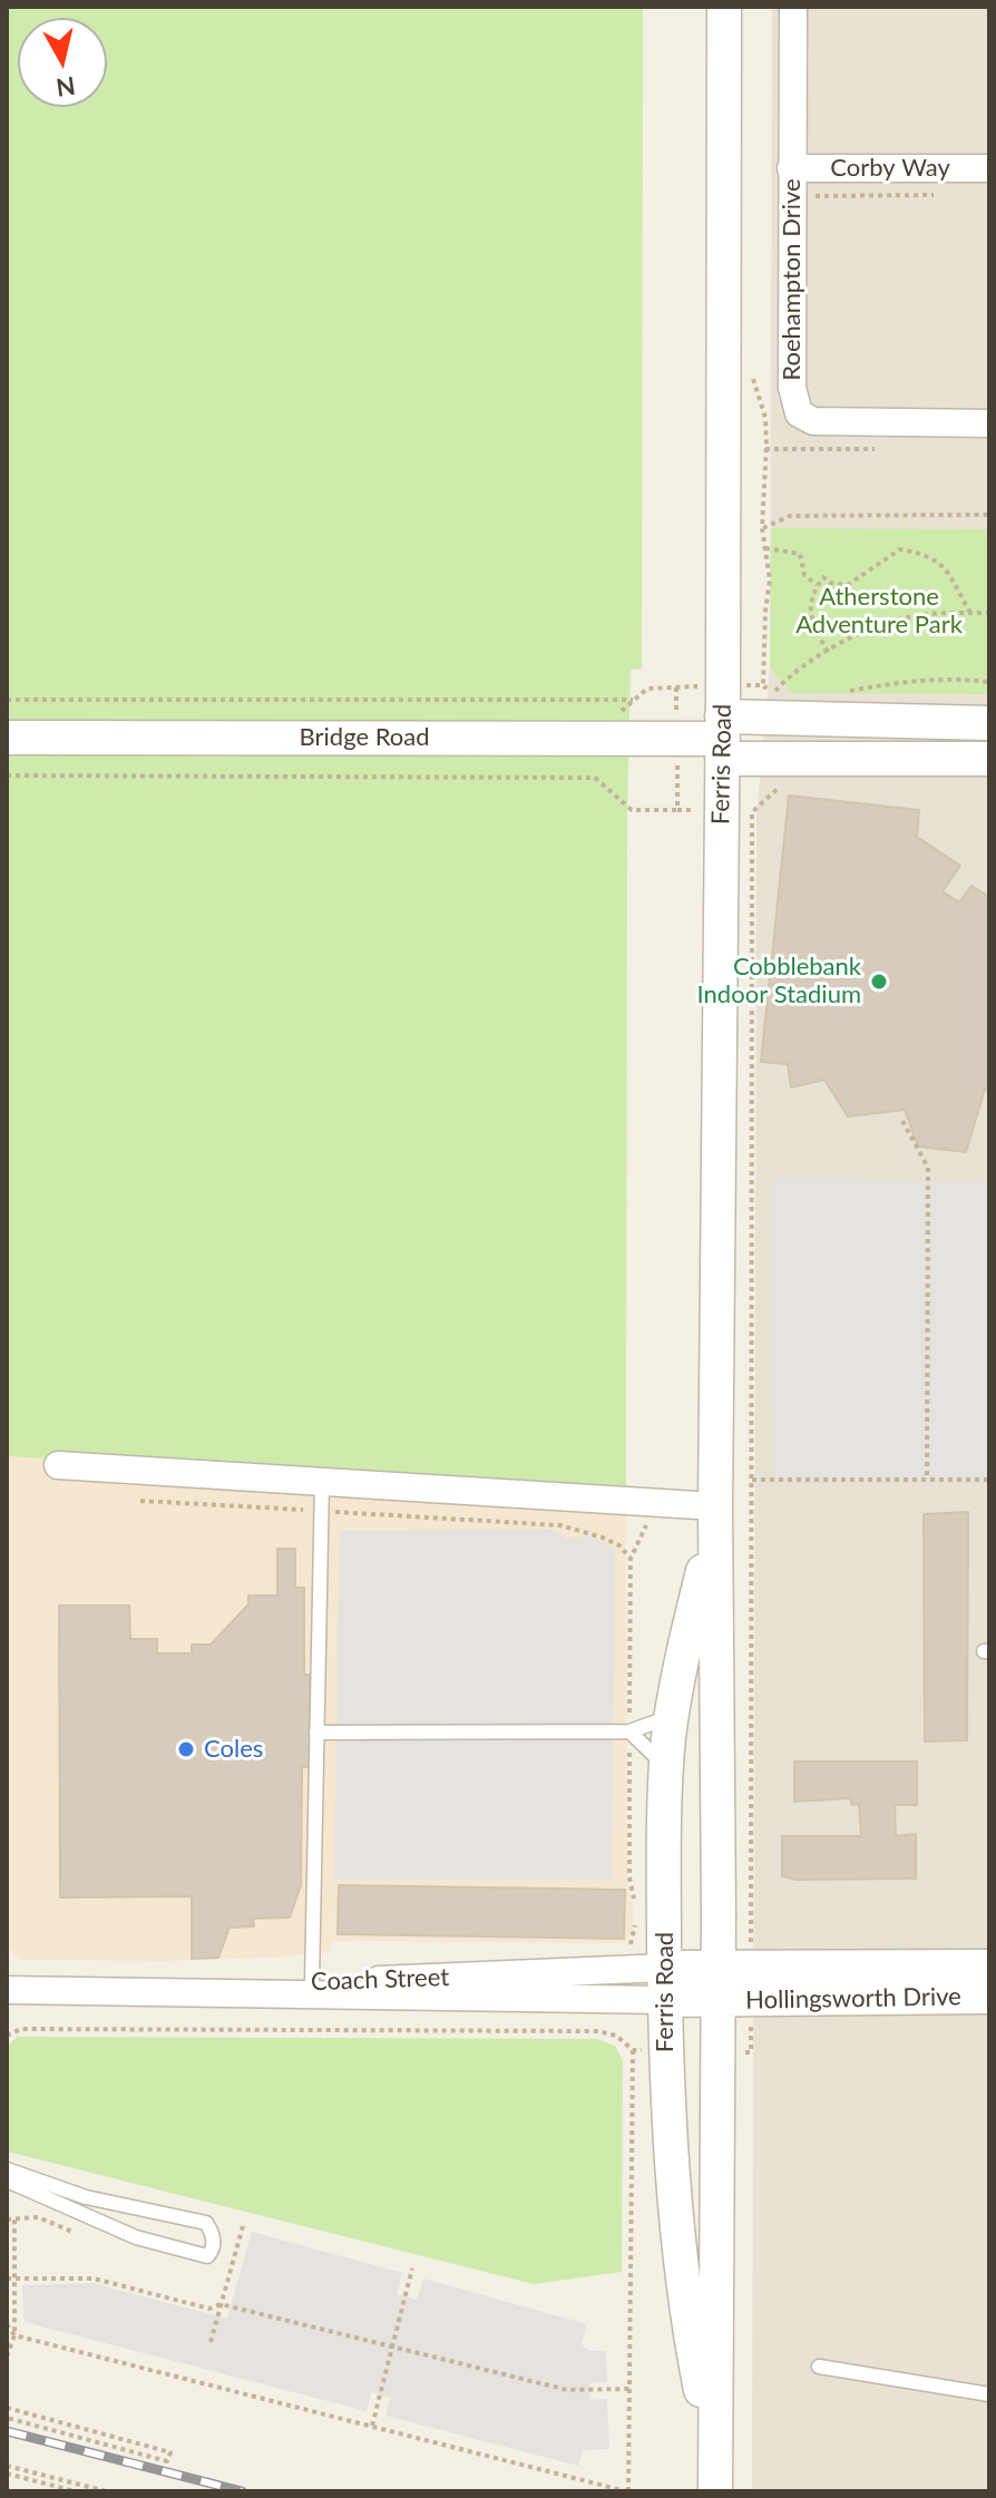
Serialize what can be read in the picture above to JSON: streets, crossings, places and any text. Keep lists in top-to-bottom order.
{
  "streets": {
    "street": [
      "Corby Way",
      "Roehampton Drive",
      "Bridge Road",
      "Ferris Road",
      "Coach Street",
      "Hollingsworth Drive"
    ]
  },
  "crossings": [
    ["Corby Way", "Roehampton Drive"],
    ["Bridge Road", "Ferris Road"],
    ["Ferris Road", "Coach Street"],
    ["Ferris Road", "Hollingsworth Drive"]
  ],
  "parks": ["Atherstone Adventure Park"],
  "places": ["Cobblebank Indoor Stadium", "Coles"],
  "north": "bottom"
}
